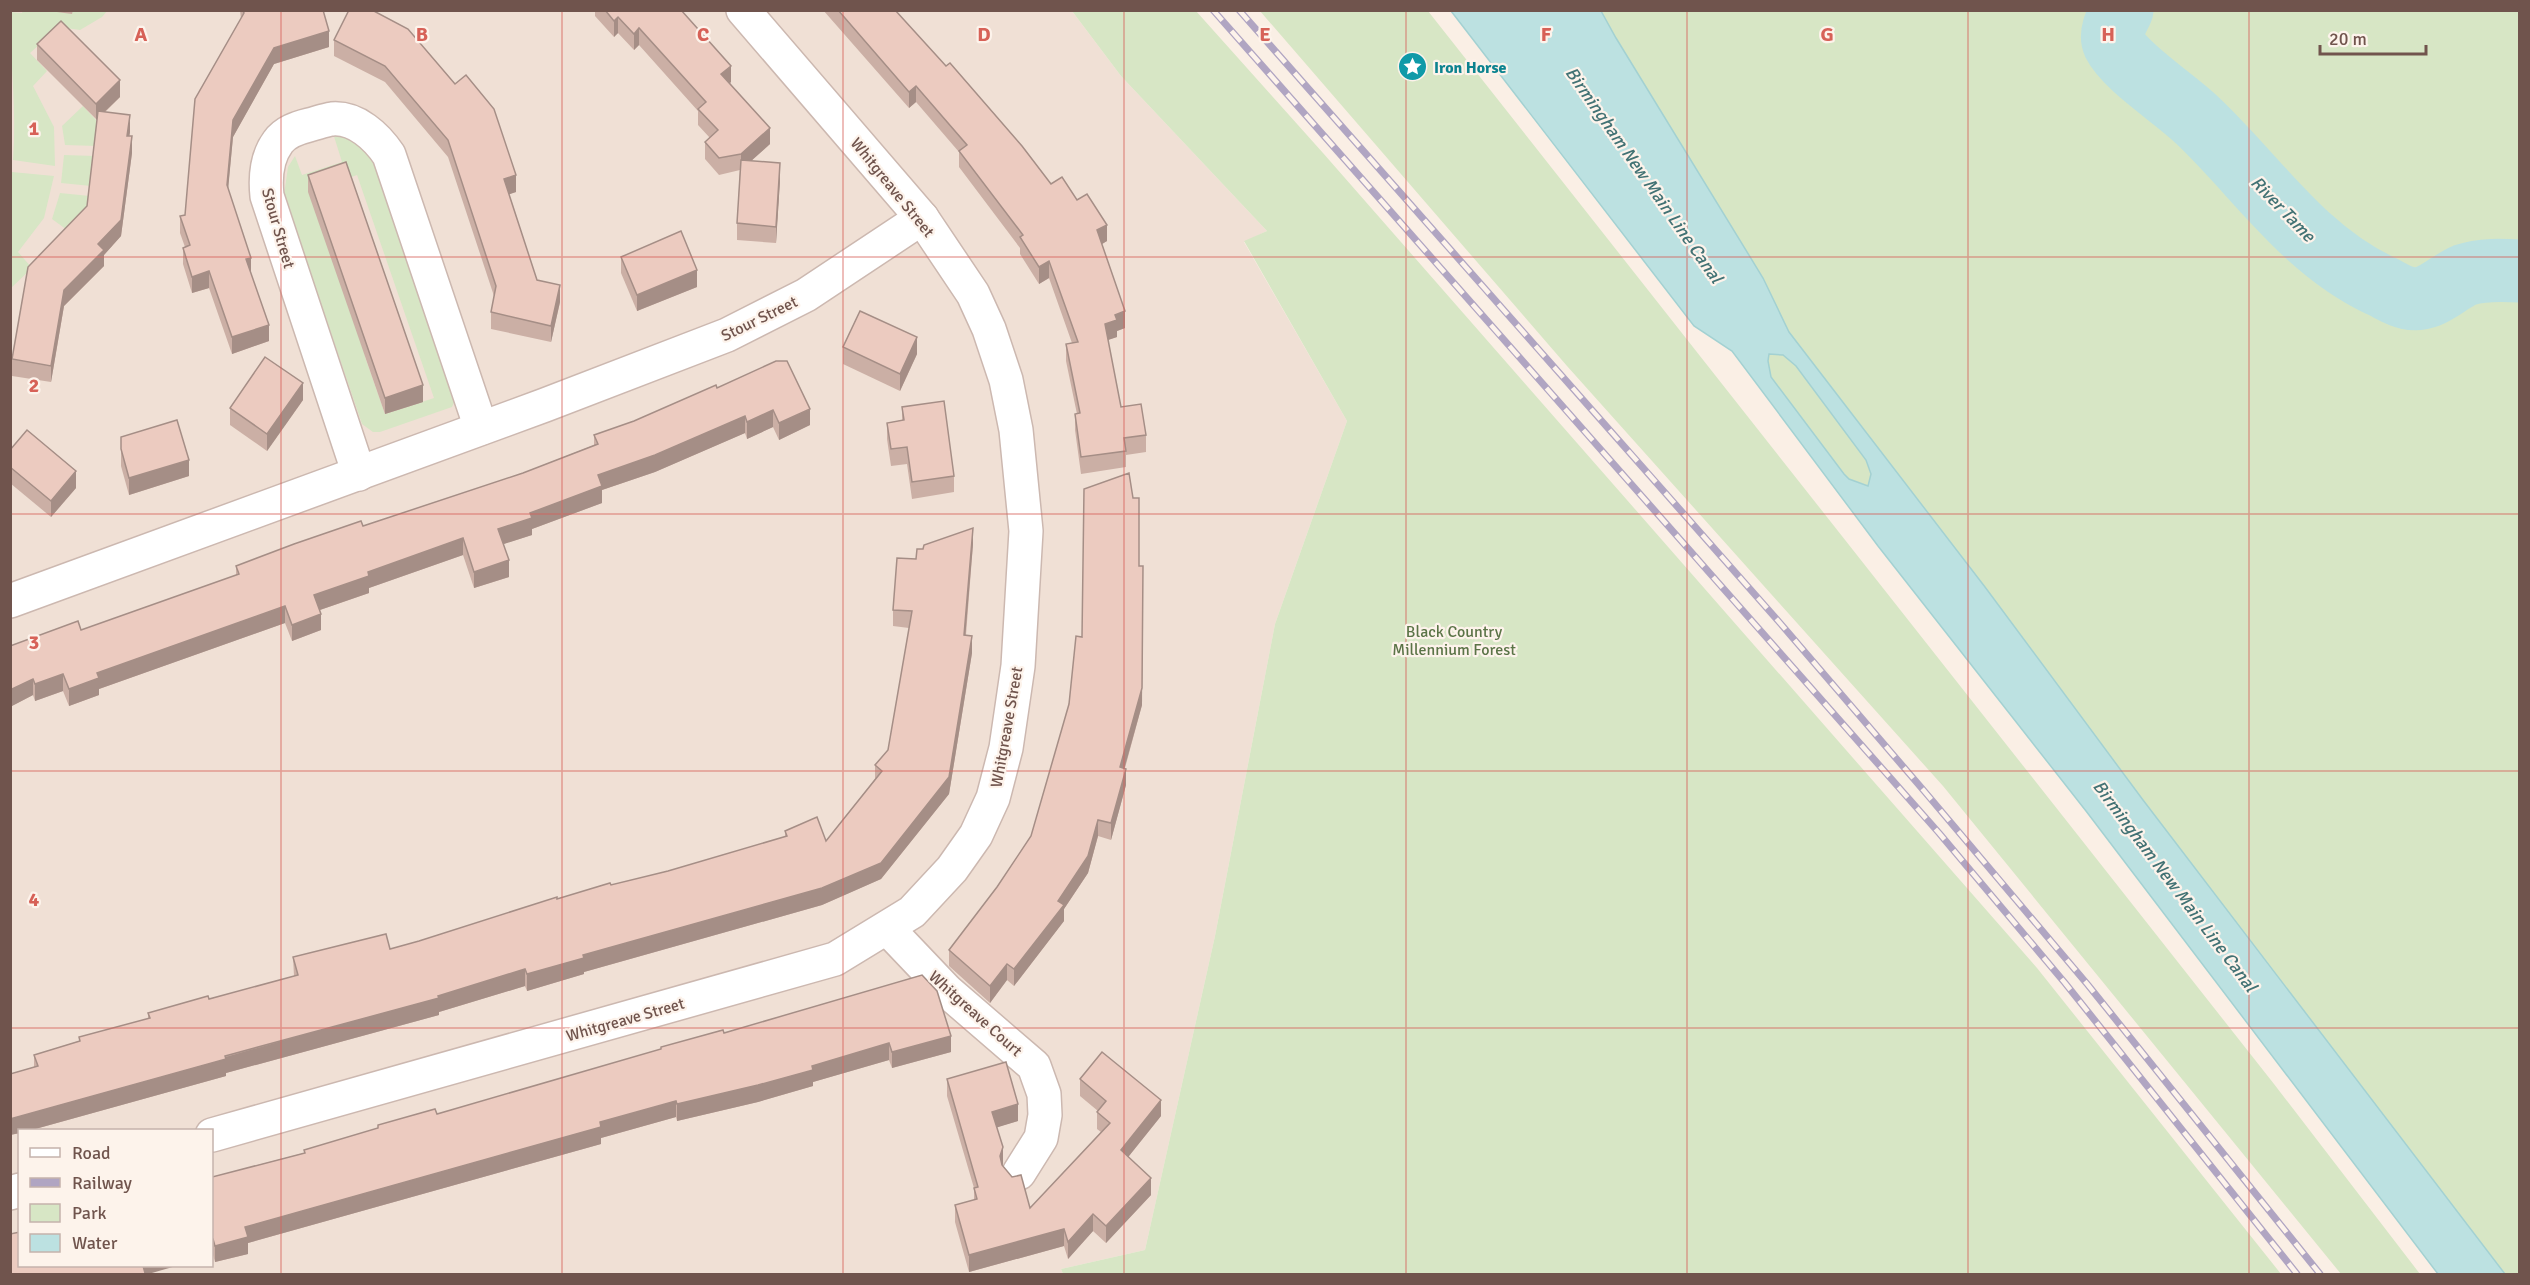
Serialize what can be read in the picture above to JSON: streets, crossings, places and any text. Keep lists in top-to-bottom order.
{
  "streets": {
    "street": ["Whitgreave Street", "Stour Street", "Whitgreave Court"]
  },
  "crossings": [
    ["Whitgreave Street", "Stour Street"],
    ["Whitgreave Street", "Whitgreave Court"]
  ],
  "water": ["Birmingham New Main Line Canal", "River Tame"],
  "parks": ["Black Country Millennium Forest"],
  "places": {
    "place": ["Iron Horse"]
  },
  "legend": [
    "Road",
    "Railway",
    "Park",
    "Water"
  ],
  "scale_bar": "20 m",
  "grid": {
    "columns": [
      "A",
      "B",
      "C",
      "D",
      "E",
      "F",
      "G",
      "H"
    ],
    "rows": [
      "1",
      "2",
      "3",
      "4"
    ]
  }
}
